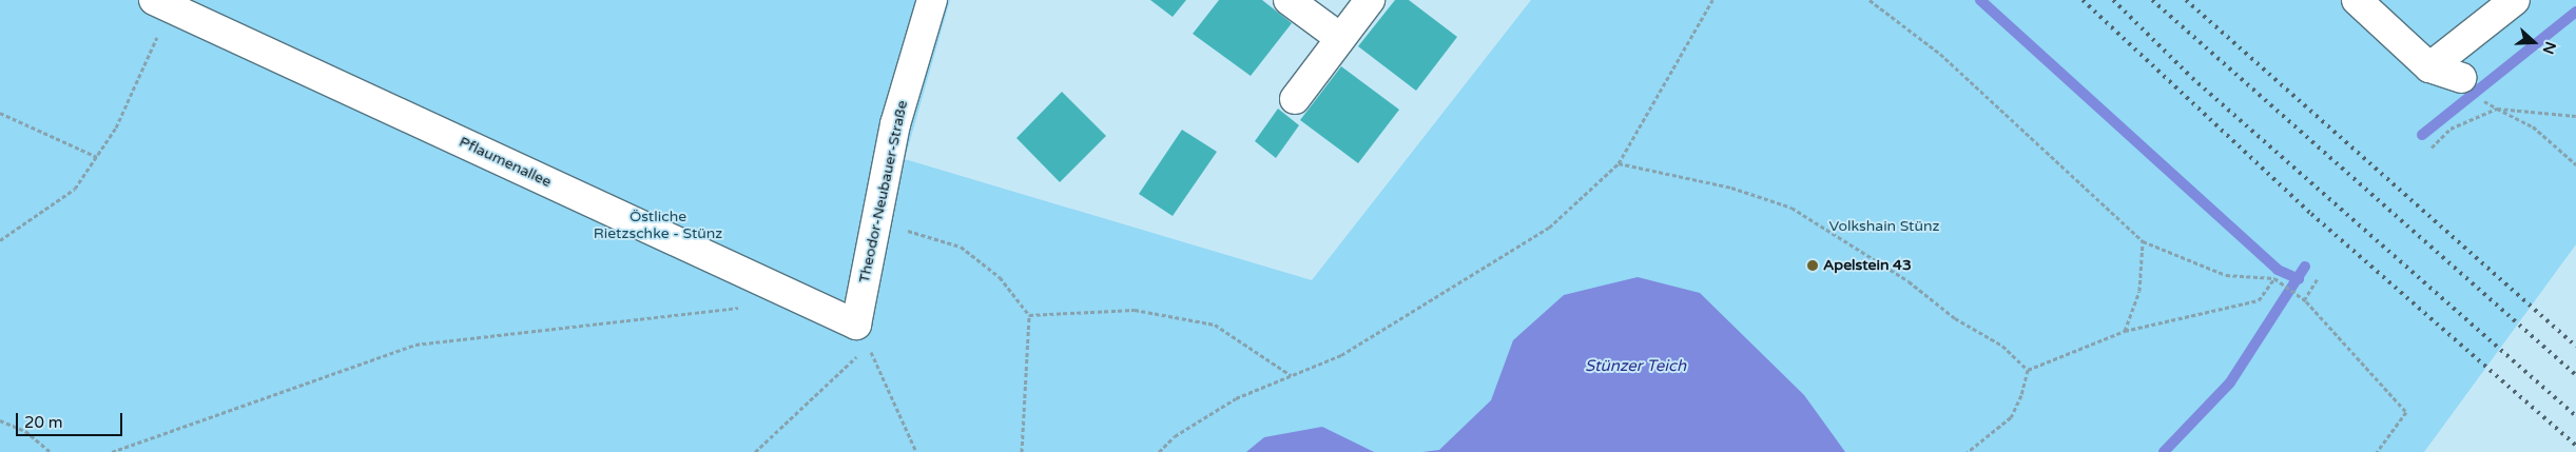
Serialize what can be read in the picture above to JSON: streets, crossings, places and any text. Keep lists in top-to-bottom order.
{
  "streets": {
    "street": ["Pflaumenallee", "Theodor-Neubauer-Straße"]
  },
  "crossings": [
    ["Pflaumenallee", "Theodor-Neubauer-Straße"]
  ],
  "water": ["Stünzer Teich"],
  "parks": ["Östliche Rietzschke - Stünz", "Volkshain Stünz"],
  "places": ["Apelstein 43"],
  "scale_bar": "20 m",
  "north": "right"
}
